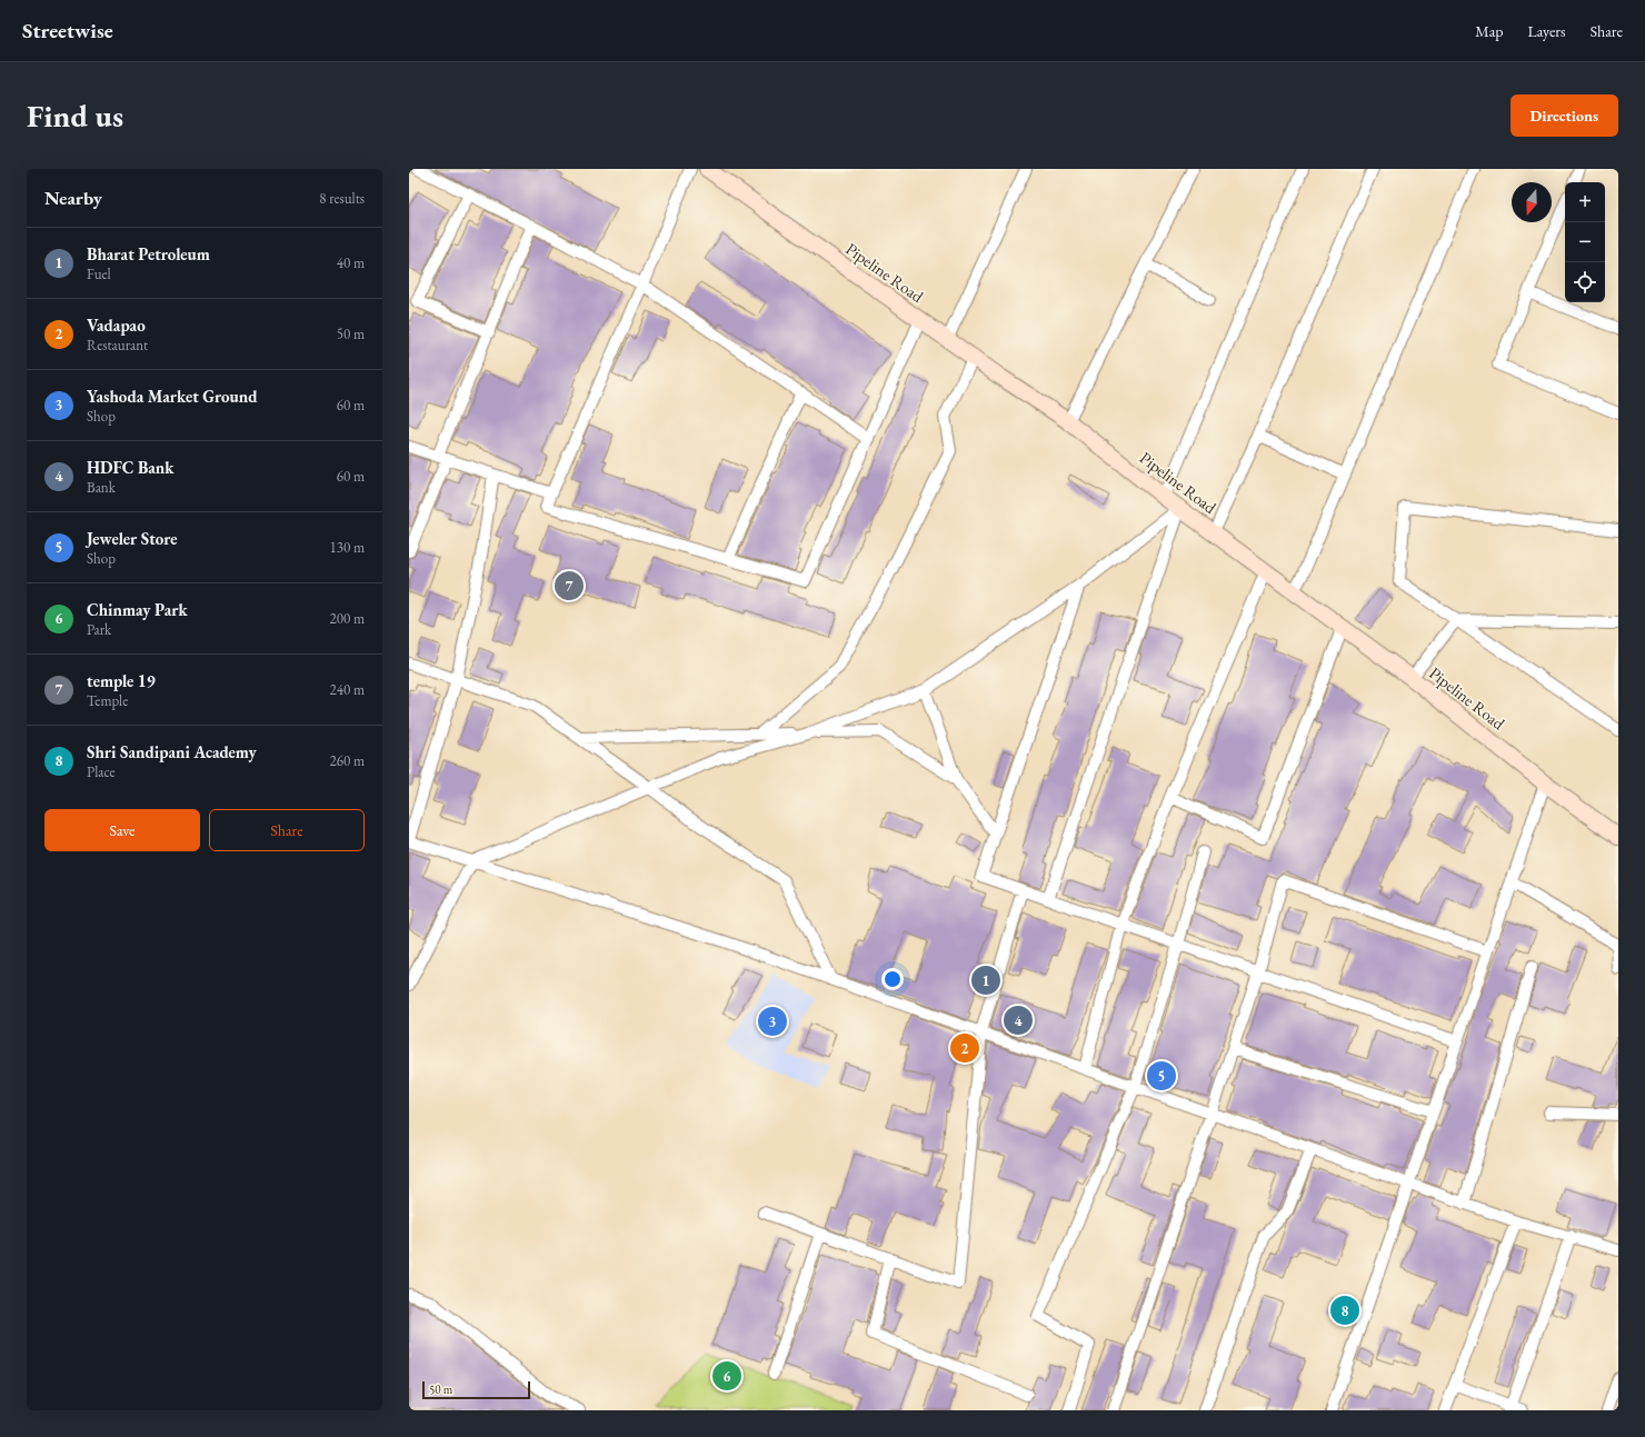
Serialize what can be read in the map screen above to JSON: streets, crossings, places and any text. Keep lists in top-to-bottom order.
{
  "streets": {
    "main road": ["Pipeline Road"]
  },
  "scale_bar": "50 m",
  "north": "bottom",
  "page": {
    "header": "Streetwise",
    "nav": ["Map", "Layers", "Share"],
    "buttons": [
      "Directions",
      ["Save", "Share"]
    ],
    "title": "Find us",
    "heading": ["Nearby", "8 results"],
    "map_buttons": ["+", "−"],
    "list": [
      {
        "mark": "1",
        "name": "Bharat Petroleum",
        "note": "Fuel",
        "value": "40 m"
      },
      {
        "mark": "2",
        "name": "Vadapao",
        "note": "Restaurant",
        "value": "50 m"
      },
      {
        "mark": "3",
        "name": "Yashoda Market Ground",
        "note": "Shop",
        "value": "60 m"
      },
      {
        "mark": "4",
        "name": "HDFC Bank",
        "note": "Bank",
        "value": "60 m"
      },
      {
        "mark": "5",
        "name": "Jeweler Store",
        "note": "Shop",
        "value": "130 m"
      },
      {
        "mark": "6",
        "name": "Chinmay Park",
        "note": "Park",
        "value": "200 m"
      },
      {
        "mark": "7",
        "name": "temple 19",
        "note": "Temple",
        "value": "240 m"
      },
      {
        "mark": "8",
        "name": "Shri Sandipani Academy",
        "note": "Place",
        "value": "260 m"
      }
    ],
    "pins": [
      "7",
      "1",
      "4",
      "3",
      "2",
      "5",
      "8",
      "6"
    ],
    "scale": "50 m"
  }
}
